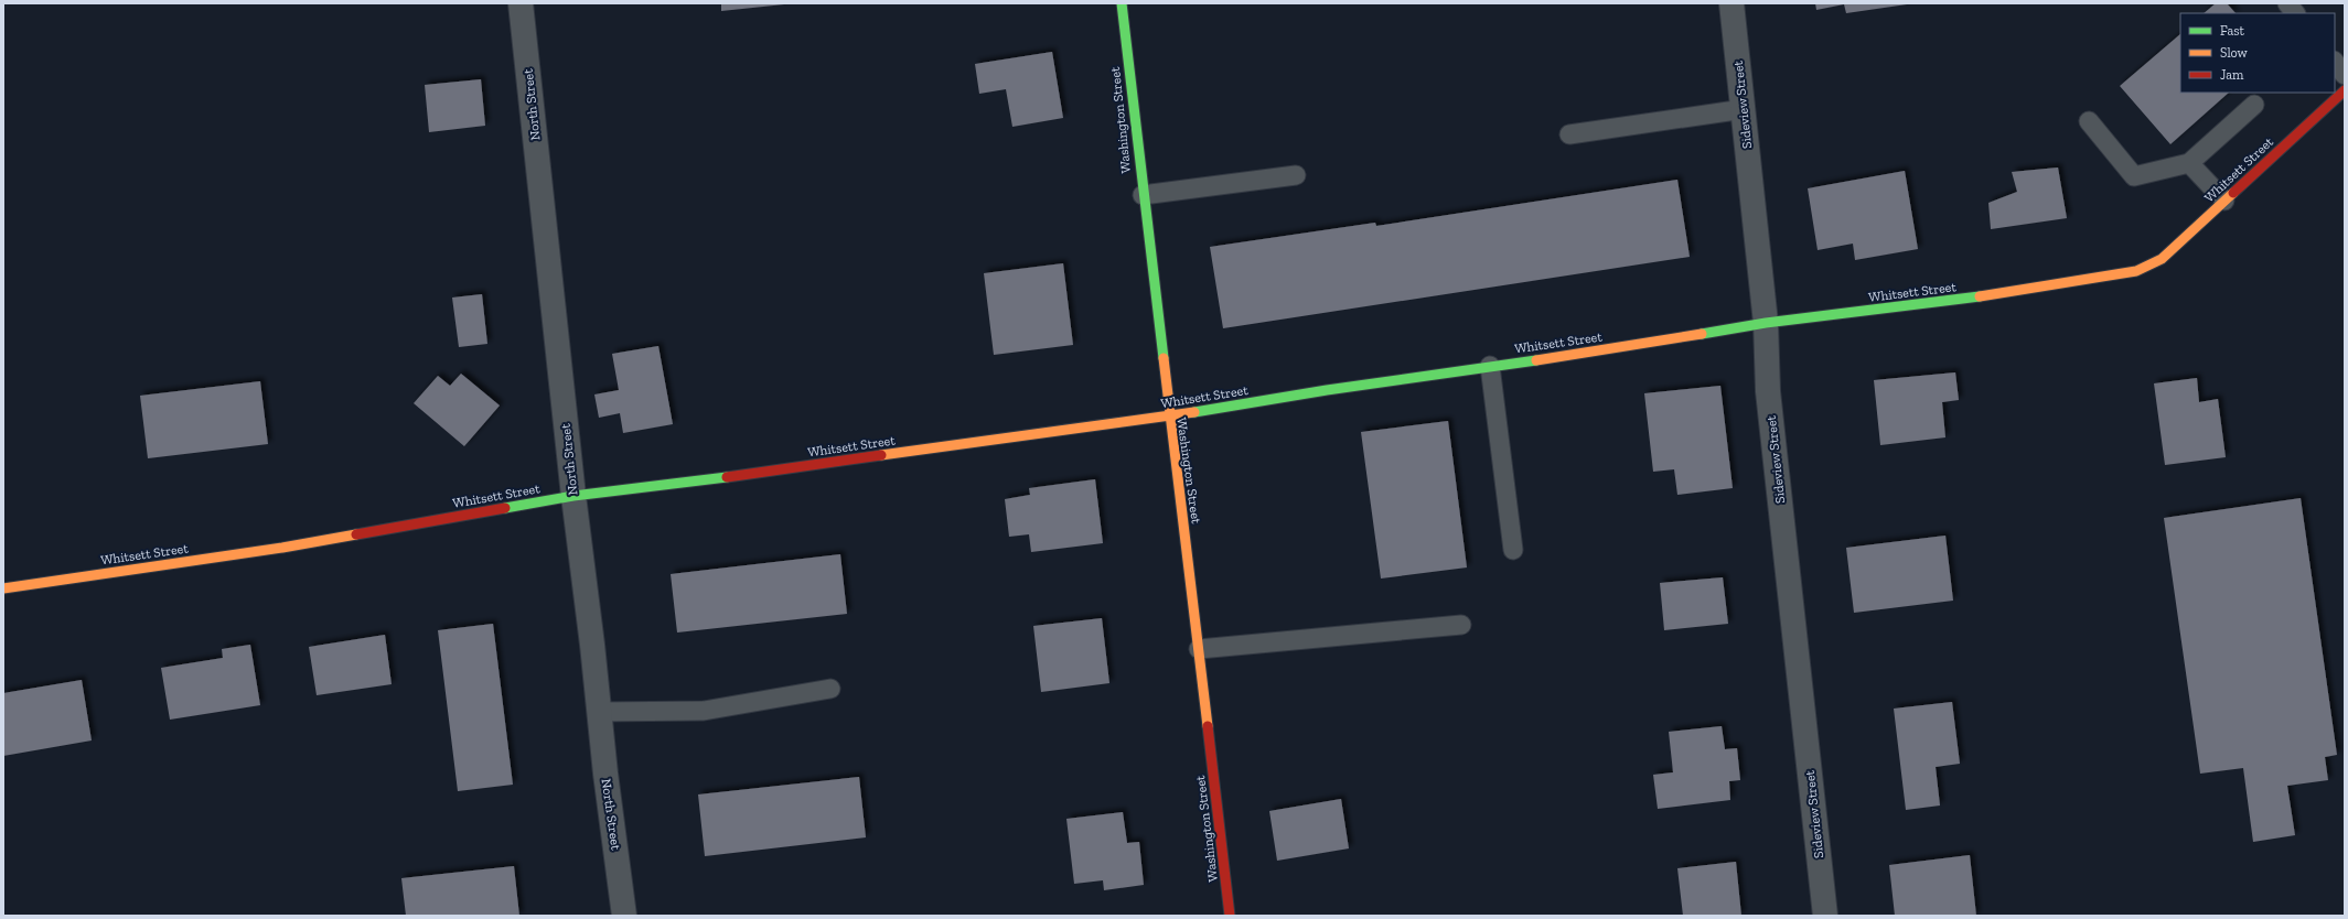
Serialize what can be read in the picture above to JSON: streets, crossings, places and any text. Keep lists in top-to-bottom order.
{
  "streets": {
    "street": [
      "North Street",
      "Sideview Street",
      "Washington Street",
      "Whitsett Street"
    ]
  },
  "crossings": [
    ["North Street", "Whitsett Street"],
    ["Sideview Street", "Whitsett Street"],
    ["Washington Street", "Whitsett Street"]
  ],
  "legend": ["Fast", "Slow", "Jam"]
}
